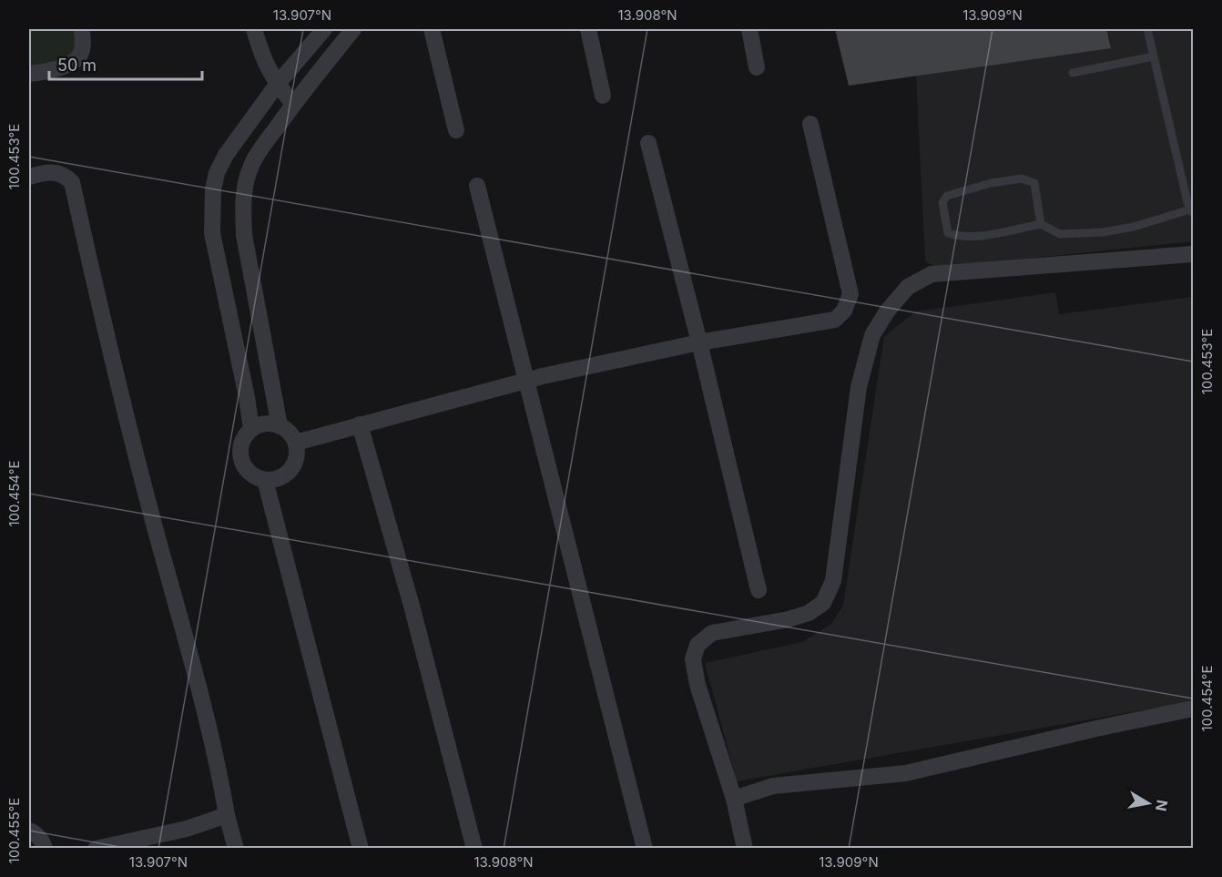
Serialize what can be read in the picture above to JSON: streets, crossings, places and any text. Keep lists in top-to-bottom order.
{
  "scale_bar": "50 m",
  "north": "right",
  "coordinates": [
    "13.907°N",
    "13.908°N",
    "13.909°N",
    "100.453°E",
    "100.454°E",
    "100.455°E"
  ]
}
